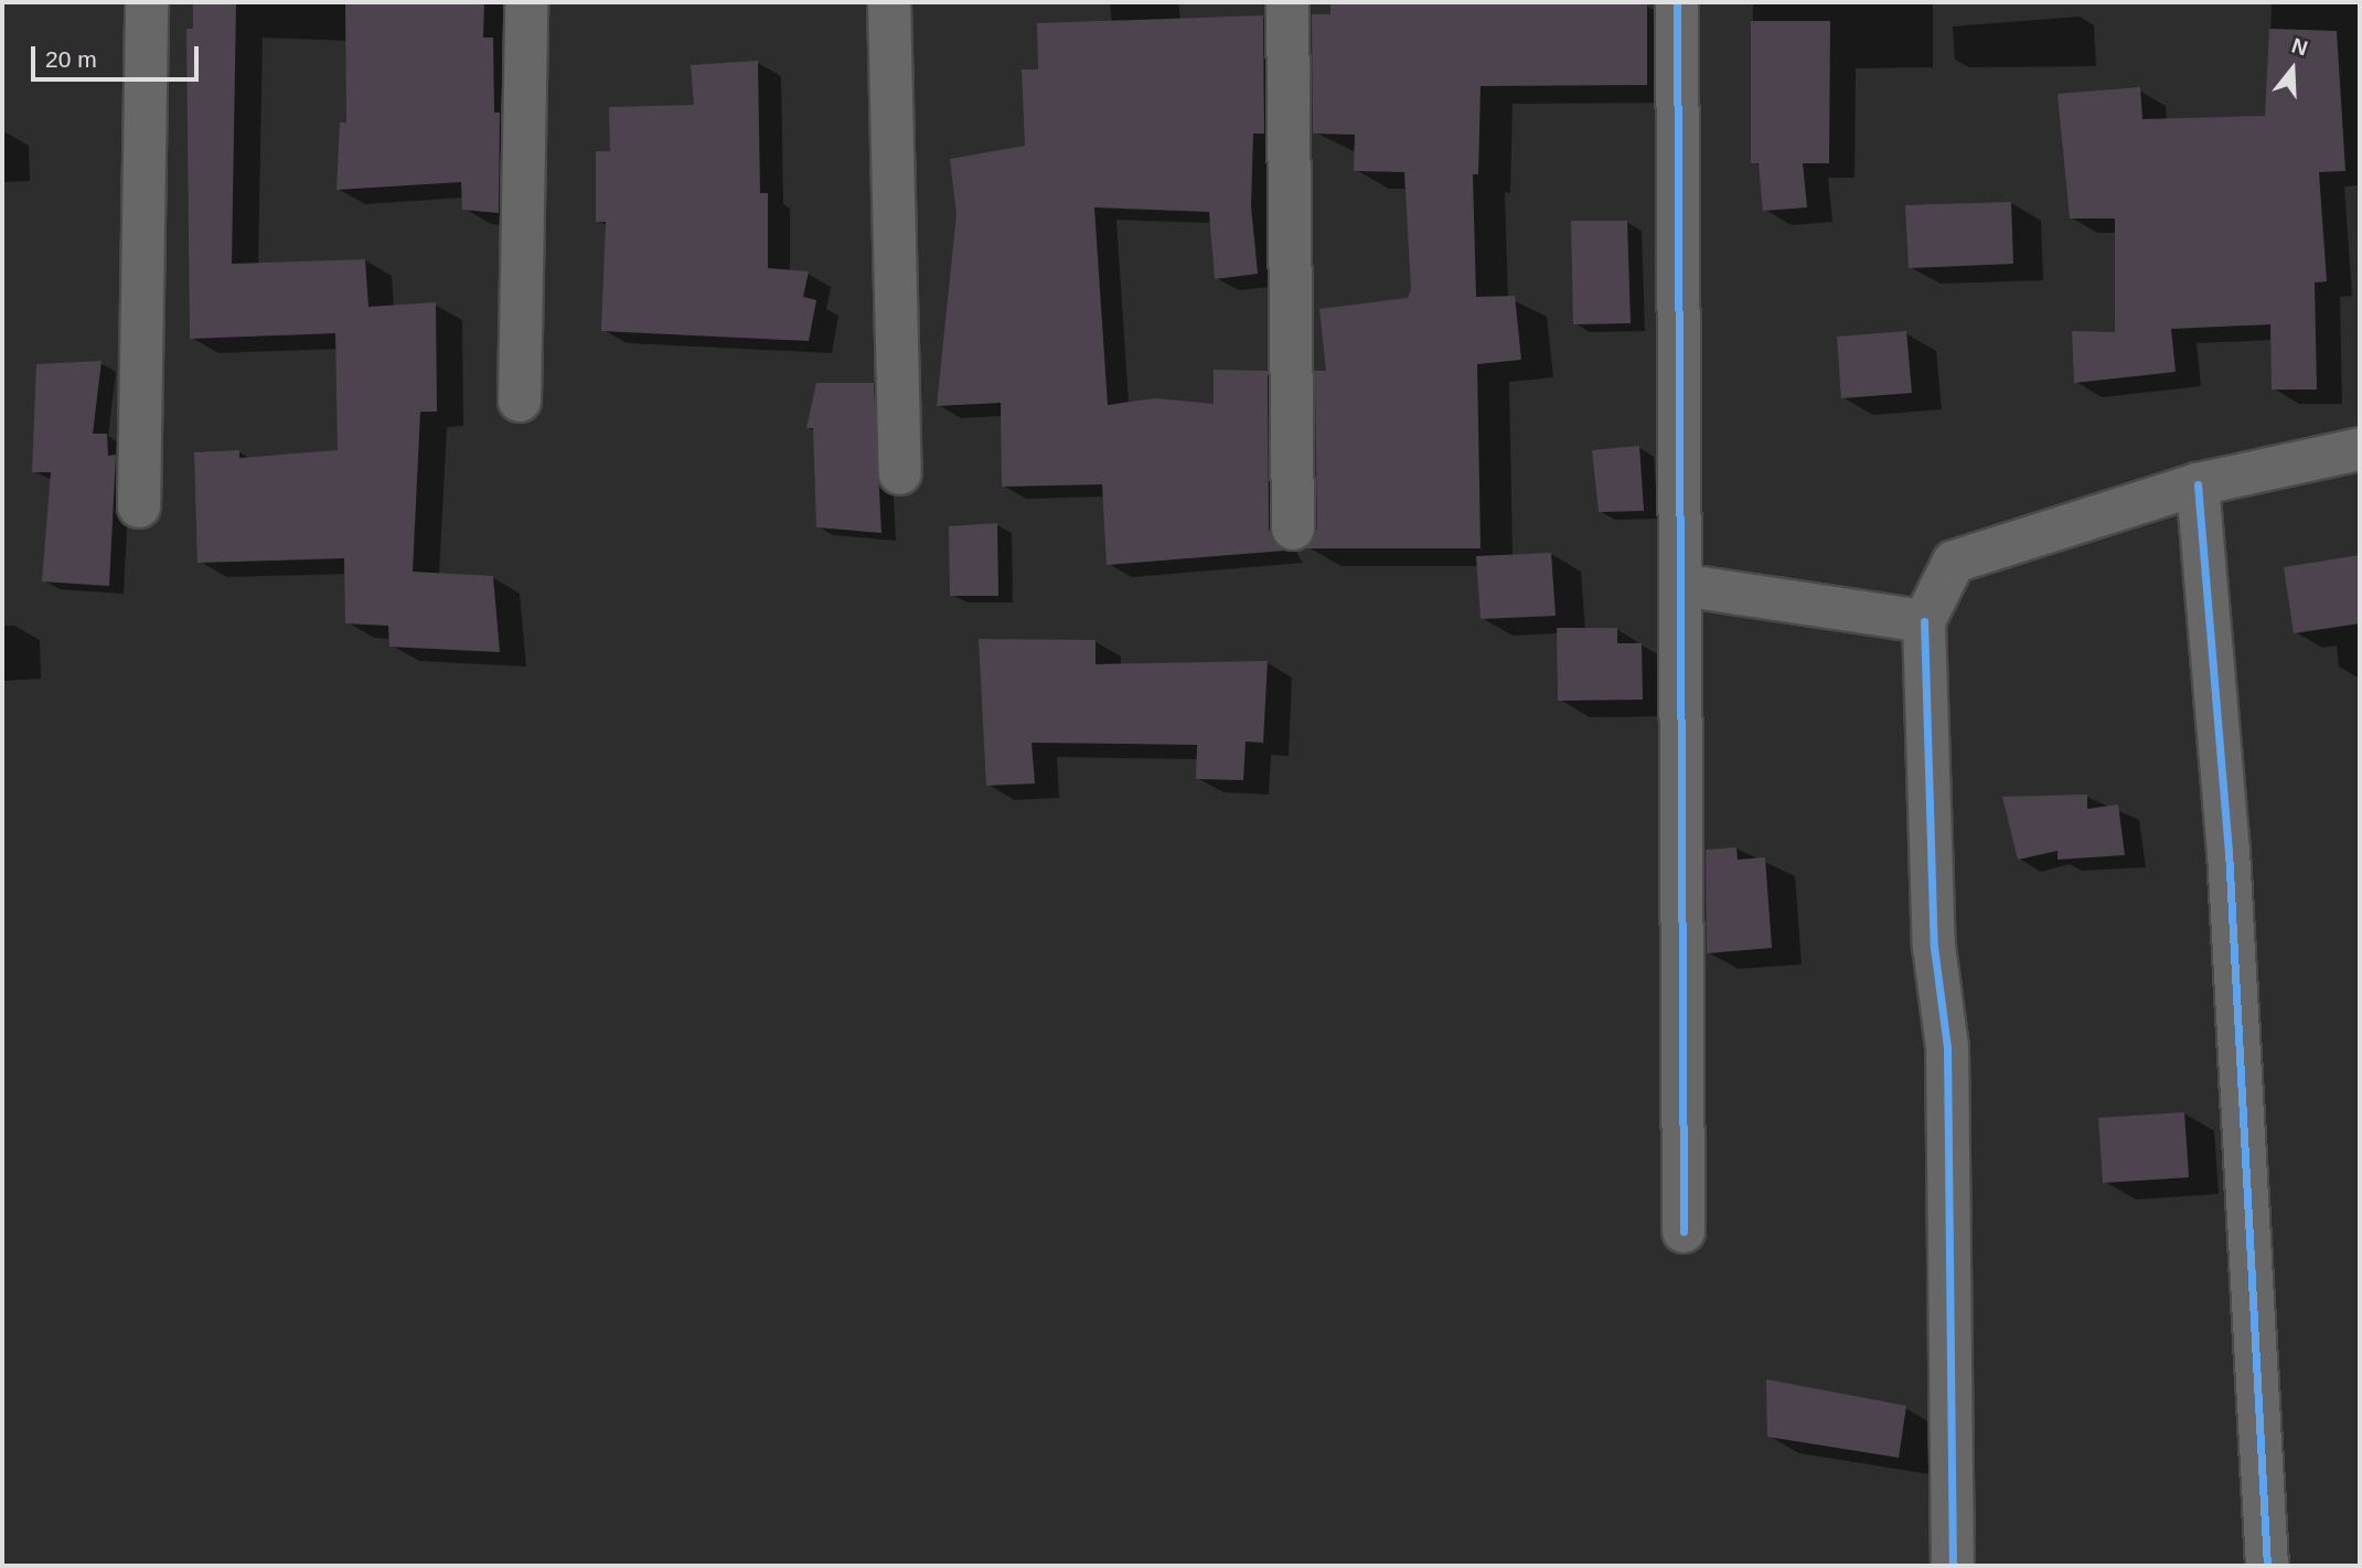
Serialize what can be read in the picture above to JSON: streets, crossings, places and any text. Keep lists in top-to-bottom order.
{
  "scale_bar": "20 m",
  "north": "top"
}
